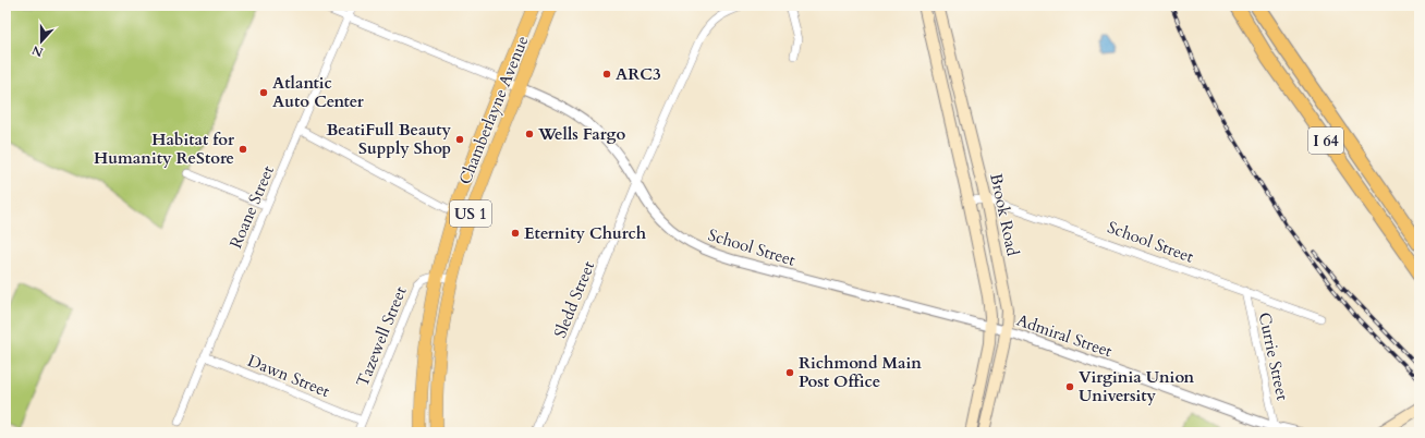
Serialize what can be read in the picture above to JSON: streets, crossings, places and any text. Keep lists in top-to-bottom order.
{
  "streets": {
    "highway": ["I 64"],
    "main road": ["Chamberlayne Avenue", "US 1", "Brook Road"],
    "street": [
      "Roane Street",
      "School Street",
      "Sledd Street",
      "Admiral Street",
      "Tazewell Street",
      "Currie Street",
      "Dawn Street"
    ]
  },
  "crossings": [
    ["Chamberlayne Avenue", "School Street"],
    ["Chamberlayne Avenue", "Tazewell Street"],
    ["Roane Street", "School Street"],
    ["Roane Street", "Dawn Street"],
    ["Brook Road", "School Street"],
    ["Brook Road", "Admiral Street"],
    ["School Street", "Sledd Street"],
    ["School Street", "Admiral Street"],
    ["School Street", "Currie Street"],
    ["Admiral Street", "Currie Street"],
    ["Tazewell Street", "Dawn Street"]
  ],
  "places": [
    "ARC3",
    "Atlantic Auto Center",
    "Wells Fargo",
    "BeatiFull Beauty Supply Shop",
    "Habitat for Humanity ReStore",
    "Eternity Church",
    "Richmond Main Post Office",
    "Virginia Union University"
  ],
  "north": "bottom"
}
